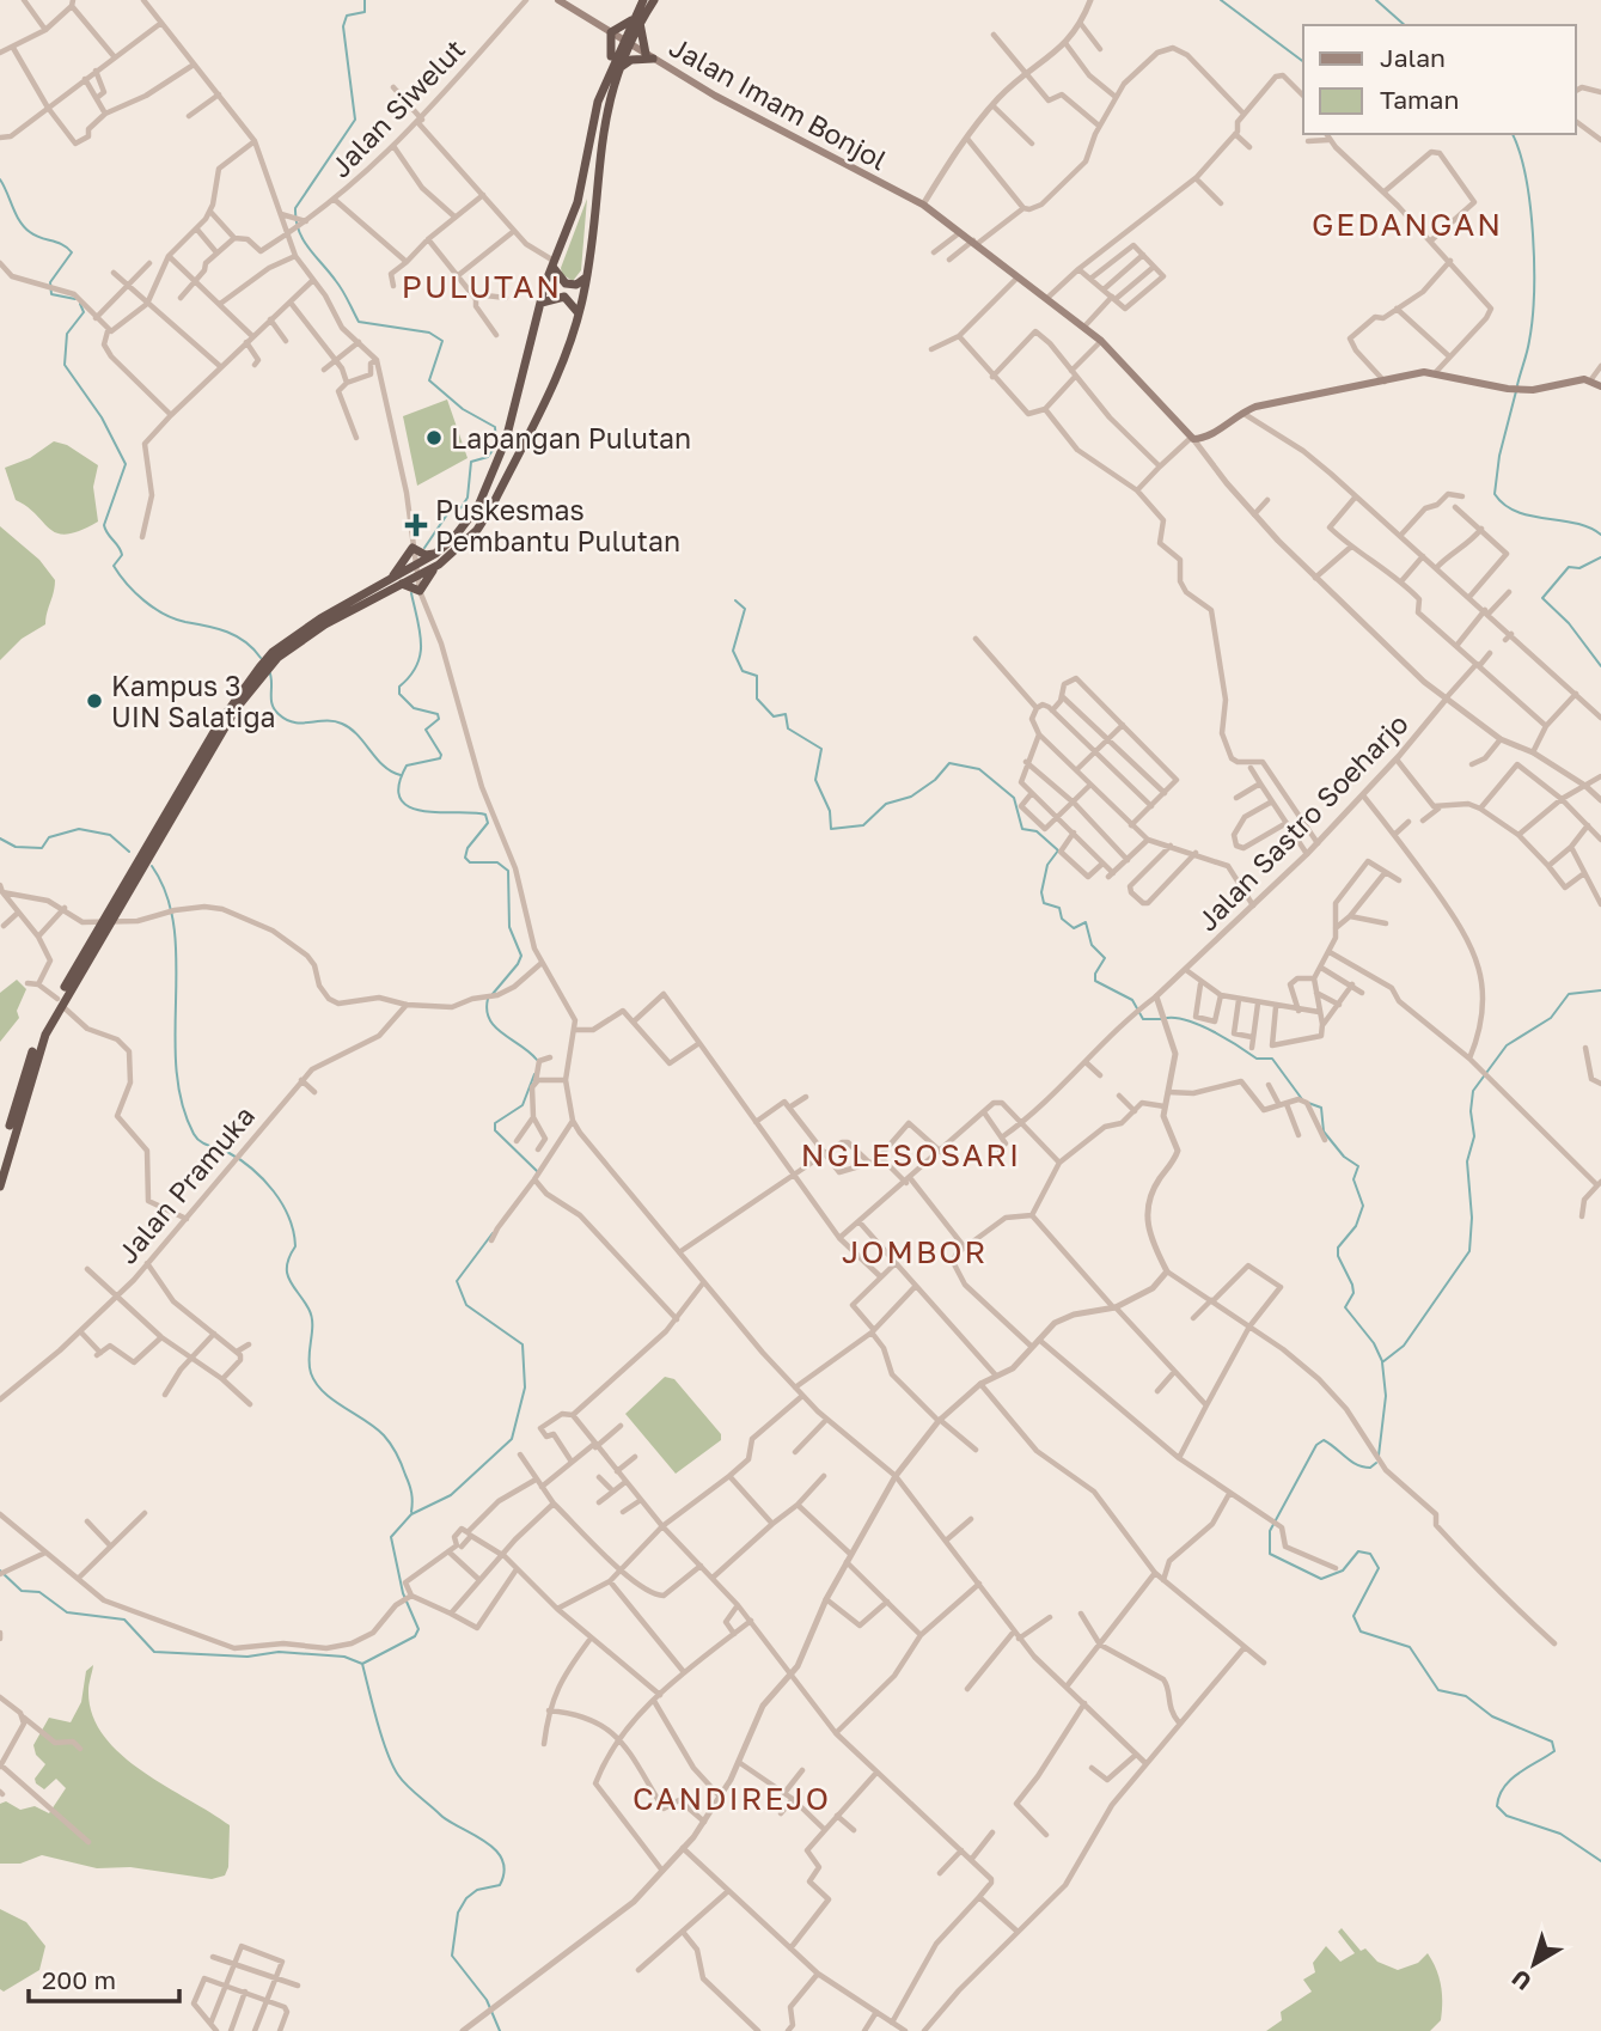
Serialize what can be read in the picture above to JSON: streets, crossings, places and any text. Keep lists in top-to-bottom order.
{
  "streets": {
    "main road": ["Jalan Imam Bonjol"],
    "street": ["Jalan Siwelut", "Jalan Sastro Soeharjo", "Jalan Pramuka"]
  },
  "districts": [
    "GEDANGAN",
    "PULUTAN",
    "NGLESOSARI",
    "JOMBOR",
    "CANDIREJO"
  ],
  "places": {
    "other": ["Lapangan Pulutan", "Kampus 3 UIN Salatiga"],
    "health": ["Puskesmas Pembantu Pulutan"]
  },
  "legend": ["Jalan", "Taman"],
  "scale_bar": "200 m",
  "north": "bottom left"
}
